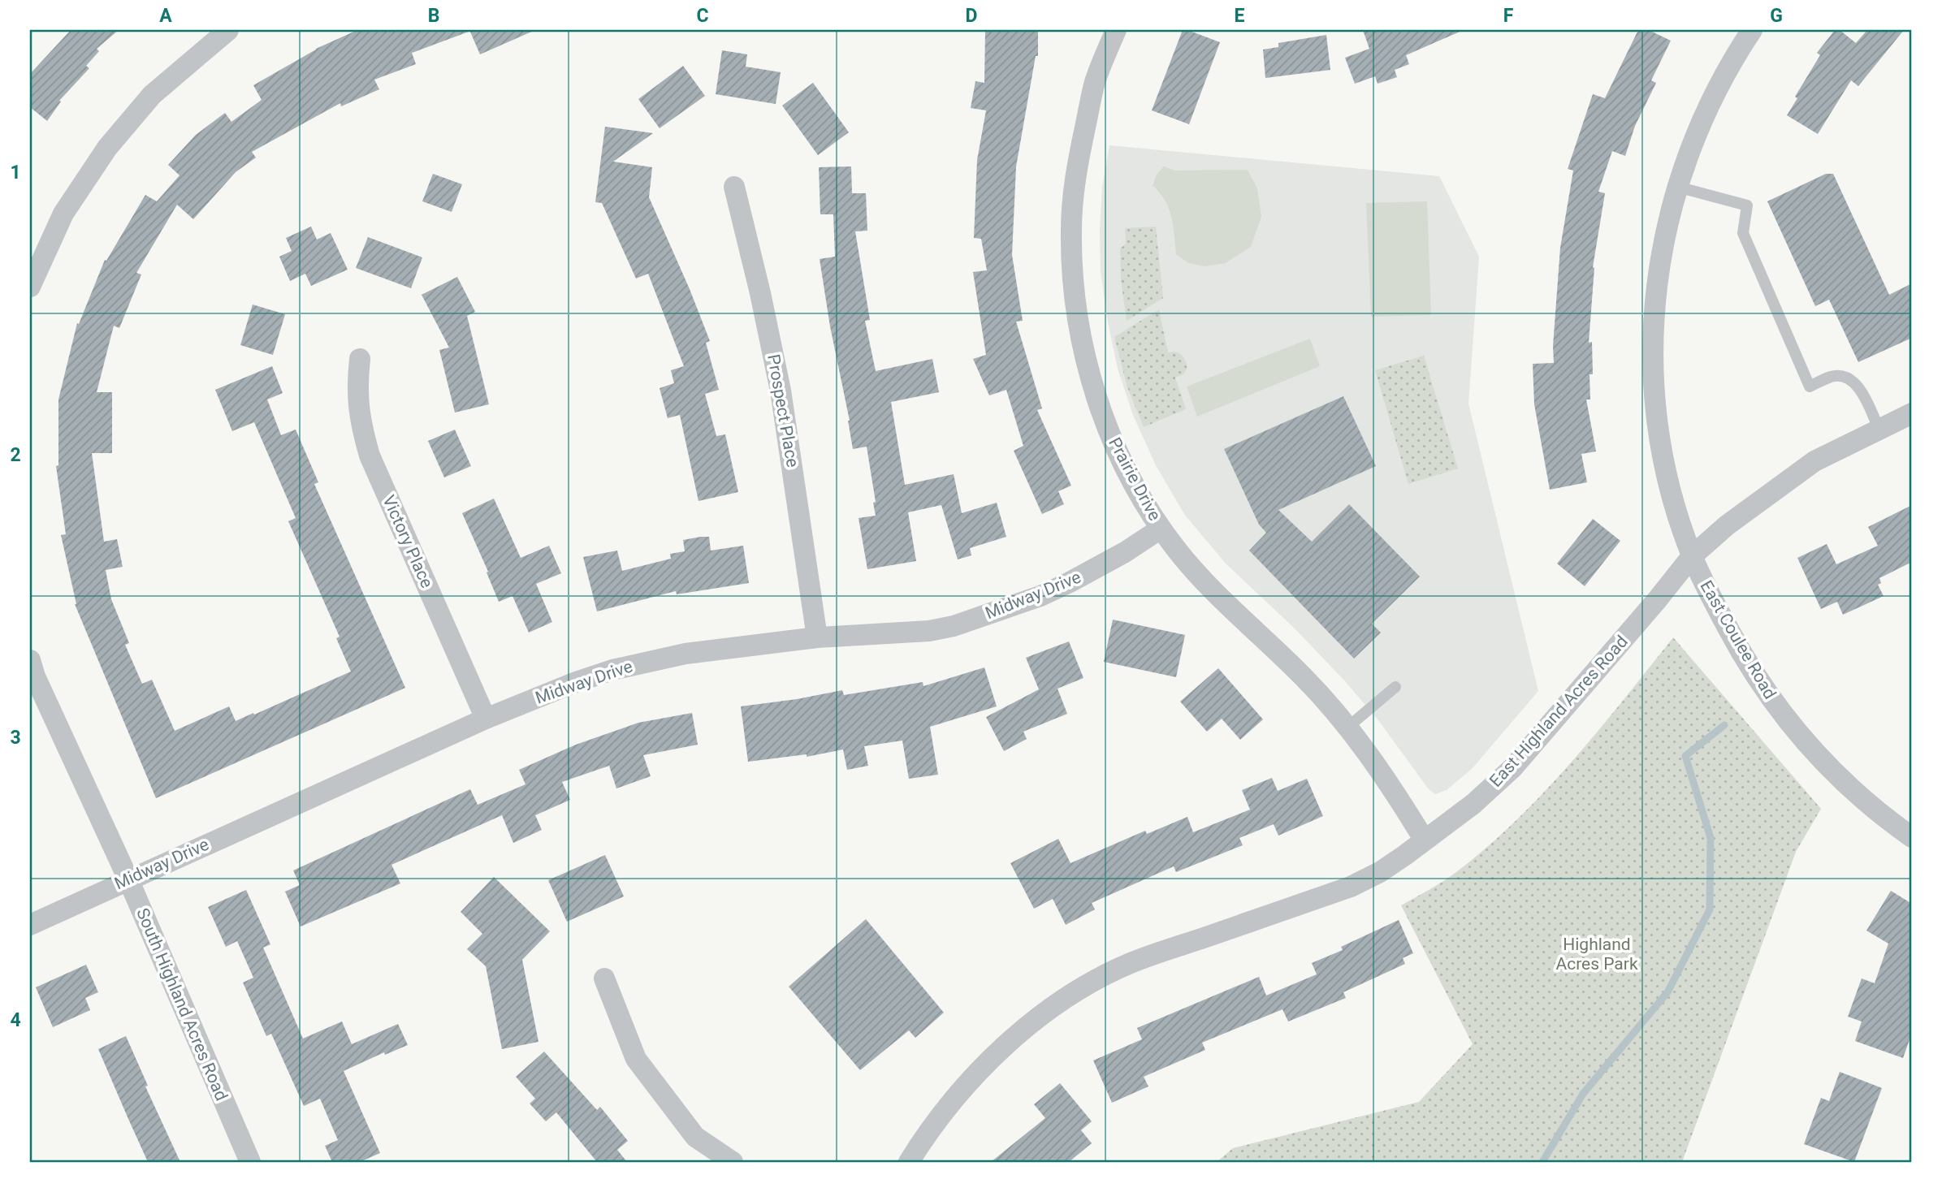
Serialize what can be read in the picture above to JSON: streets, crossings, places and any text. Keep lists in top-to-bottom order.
{
  "streets": {
    "street": [
      "Prospect Place",
      "Prairie Drive",
      "Victory Place",
      "Midway Drive",
      "East Coulee Road",
      "East Highland Acres Road",
      "South Highland Acres Road"
    ]
  },
  "crossings": [
    ["Prospect Place", "Midway Drive"],
    ["Prairie Drive", "Midway Drive"],
    ["Prairie Drive", "East Highland Acres Road"],
    ["Victory Place", "Midway Drive"],
    ["Midway Drive", "South Highland Acres Road"],
    ["East Coulee Road", "East Highland Acres Road"]
  ],
  "parks": ["Highland Acres Park"],
  "grid": {
    "columns": [
      "A",
      "B",
      "C",
      "D",
      "E",
      "F",
      "G"
    ],
    "rows": [
      "1",
      "2",
      "3",
      "4"
    ]
  }
}
